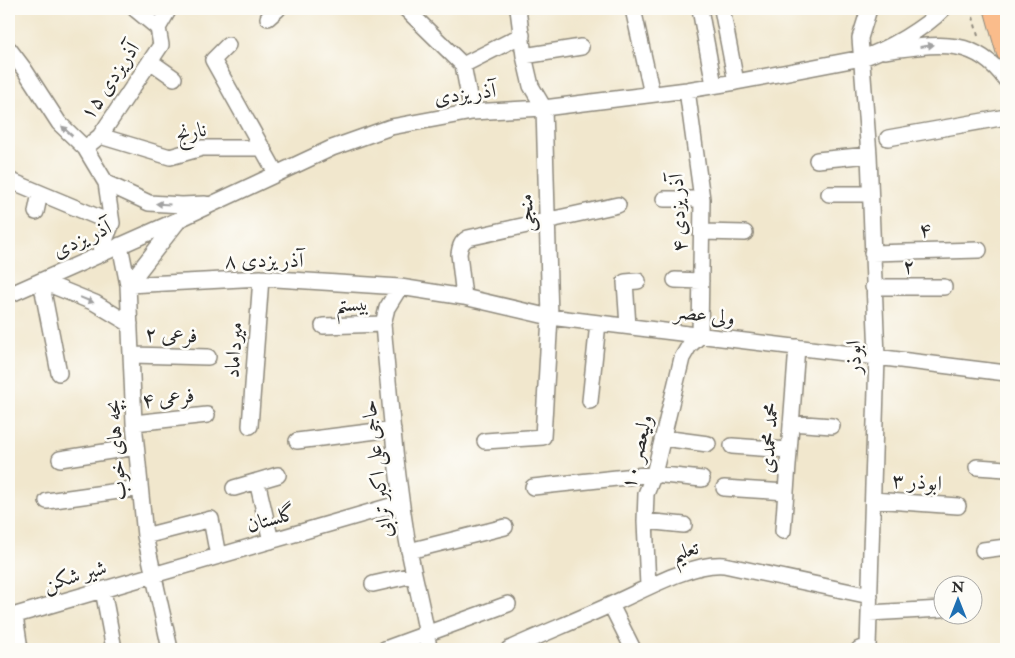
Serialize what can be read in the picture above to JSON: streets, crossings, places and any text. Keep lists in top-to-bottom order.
{
  "streets": {
    "street": [
      "۱۵ آذریزدی",
      "آذر یزدی",
      "نارنج",
      "منجی",
      "۴ آذر یزدی",
      "۴",
      "۸ آذر یزدی",
      "۲",
      "بیستم",
      "ولی عصر",
      "فرعی ۲",
      "میرداماد",
      "ابوذر",
      "فرعی ۴",
      "محمد محمدی",
      "بچه های خوب",
      "۱۰ ولیعصر",
      "حاجی علی اکبر ترابی",
      "ابوذر ۳",
      "گلستان",
      "تعلیم",
      "شیر شکن"
    ]
  },
  "crossings": [
    ["۱۵ آذریزدی", "نارنج"],
    ["آذر یزدی", "منجی"],
    ["آذر یزدی", "۴ آذر یزدی"],
    ["آذر یزدی", "ابوذر"],
    ["آذر یزدی", "بچه های خوب"],
    ["منجی", "ولی عصر"],
    ["۴ آذر یزدی", "ولی عصر"],
    ["۴ آذر یزدی", "۱۰ ولیعصر"],
    ["۴", "ابوذر"],
    ["۸ آذر یزدی", "ولی عصر"],
    ["۸ آذر یزدی", "میرداماد"],
    ["۸ آذر یزدی", "بچه های خوب"],
    ["۸ آذر یزدی", "حاجی علی اکبر ترابی"],
    ["۲", "ابوذر"],
    ["بیستم", "حاجی علی اکبر ترابی"],
    ["ولی عصر", "ابوذر"],
    ["ولی عصر", "محمد محمدی"],
    ["ولی عصر", "۱۰ ولیعصر"],
    ["ولی عصر", "حاجی علی اکبر ترابی"],
    ["فرعی ۲", "بچه های خوب"],
    ["ابوذر", "ابوذر ۳"],
    ["ابوذر", "تعلیم"],
    ["فرعی ۴", "بچه های خوب"],
    ["بچه های خوب", "گلستان"],
    ["بچه های خوب", "شیر شکن"],
    ["۱۰ ولیعصر", "تعلیم"],
    ["حاجی علی اکبر ترابی", "گلستان"],
    ["گلستان", "شیر شکن"]
  ],
  "north": "top"
}
